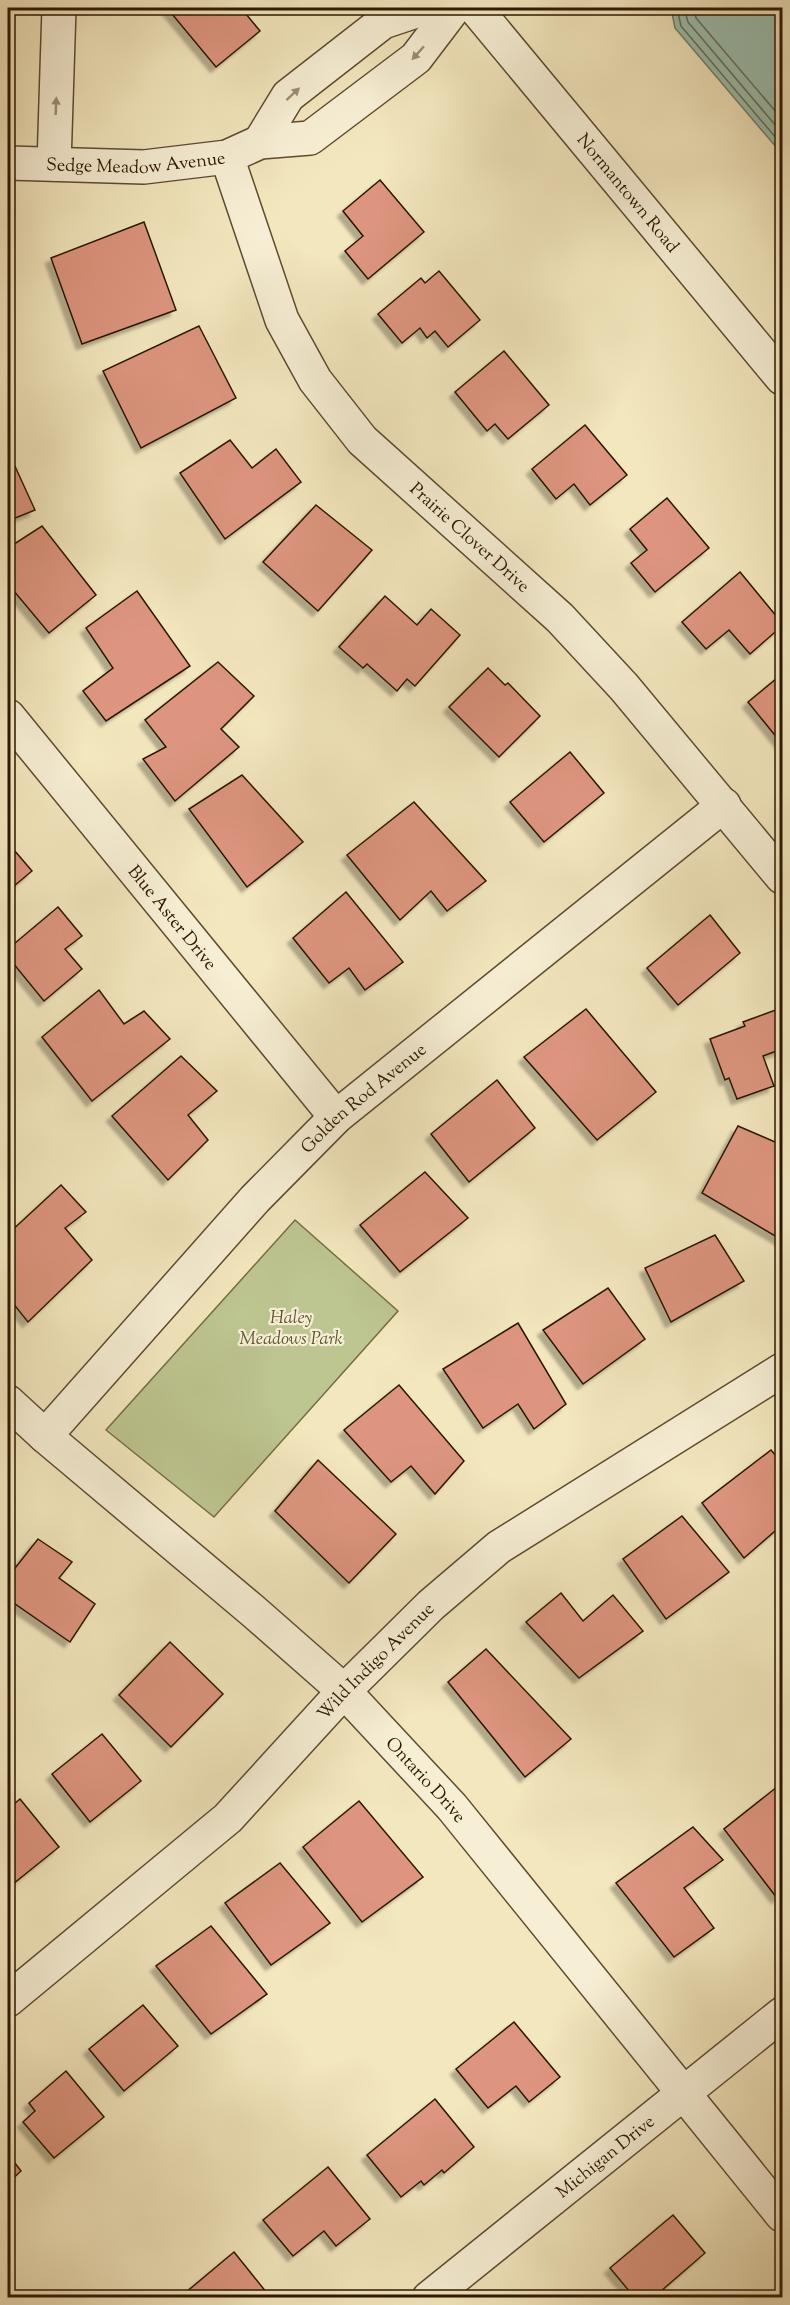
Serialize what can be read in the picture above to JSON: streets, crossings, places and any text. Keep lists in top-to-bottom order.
{
  "streets": {
    "street": [
      "Sedge Meadow Avenue",
      "Normantown Road",
      "Prairie Clover Drive",
      "Blue Aster Drive",
      "Golden Rod Avenue",
      "Wild Indigo Avenue",
      "Ontario Drive",
      "Michigan Drive"
    ]
  },
  "crossings": [
    ["Sedge Meadow Avenue", "Prairie Clover Drive"],
    ["Prairie Clover Drive", "Golden Rod Avenue"],
    ["Blue Aster Drive", "Golden Rod Avenue"],
    ["Golden Rod Avenue", "Ontario Drive"],
    ["Wild Indigo Avenue", "Ontario Drive"],
    ["Ontario Drive", "Michigan Drive"]
  ],
  "parks": ["Haley Meadows Park"]
}
